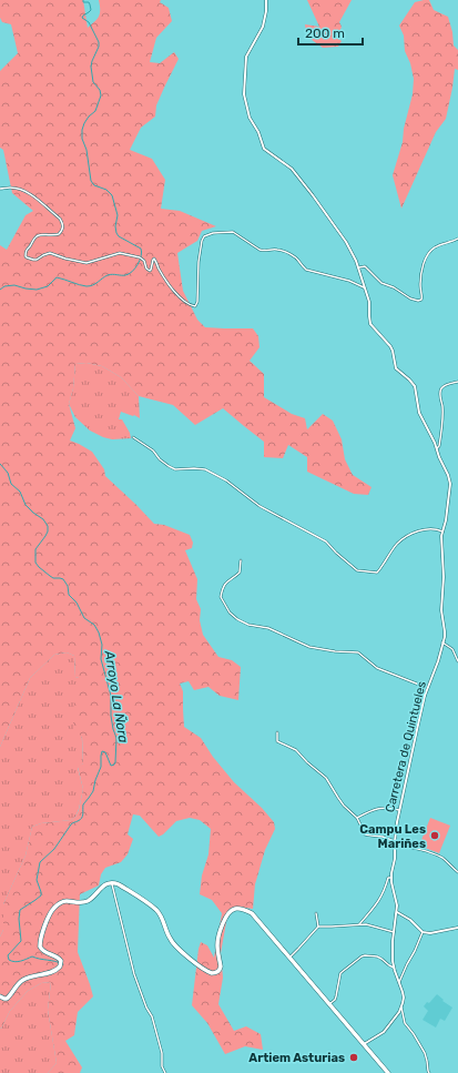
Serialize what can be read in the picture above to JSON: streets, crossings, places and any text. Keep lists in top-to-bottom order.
{
  "streets": {
    "street": ["Carretera de Quintueles"]
  },
  "water": ["Arroyo La Ñora"],
  "places": ["Campu Les Mariñes", "Artiem Asturias"],
  "scale_bar": "200 m"
}
